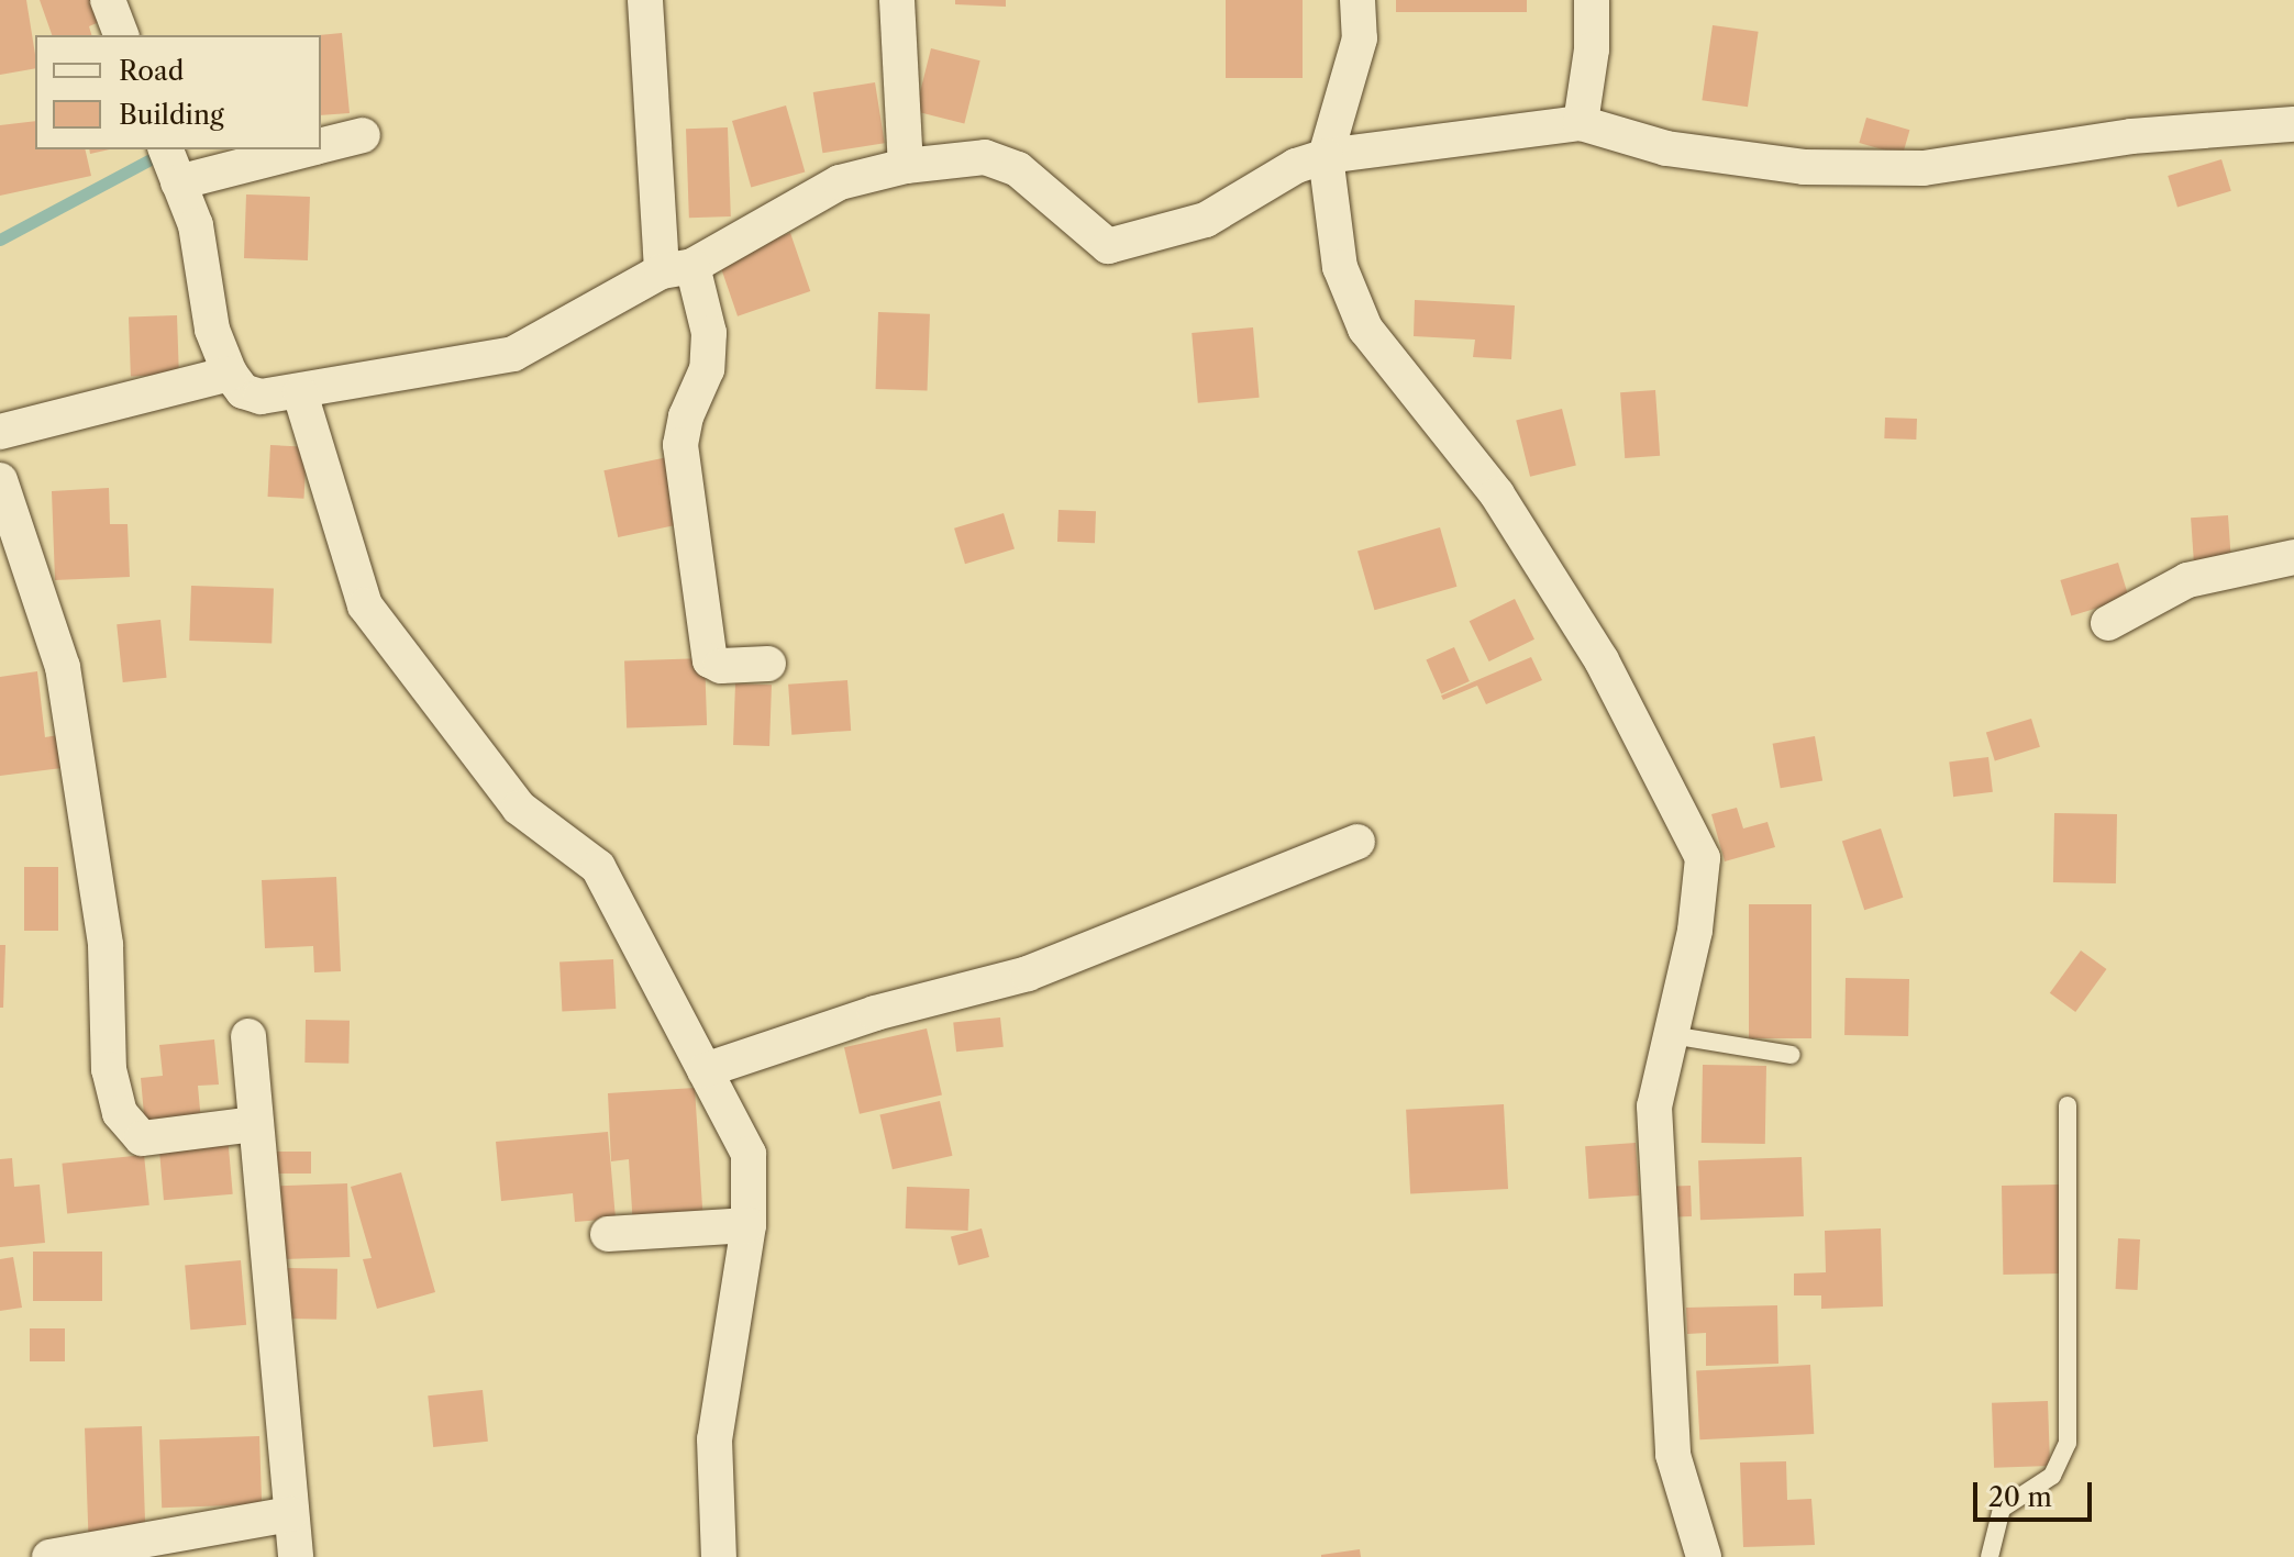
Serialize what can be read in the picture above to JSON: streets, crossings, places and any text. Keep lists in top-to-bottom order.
{
  "legend": ["Road", "Building"],
  "scale_bar": "20 m"
}
